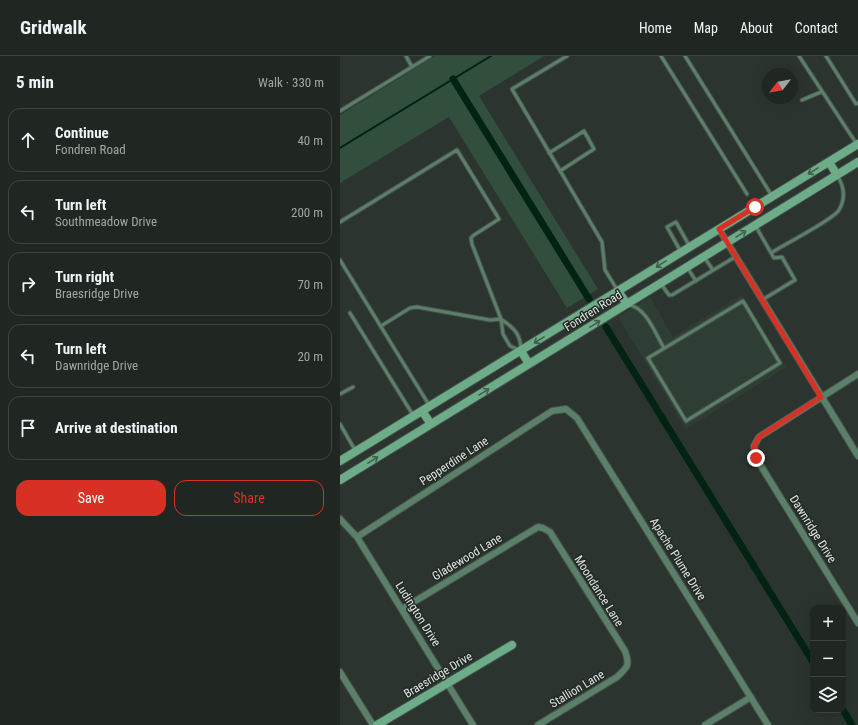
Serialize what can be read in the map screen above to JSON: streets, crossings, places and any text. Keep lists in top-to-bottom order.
{
  "streets": {
    "main road": ["Fondren Road", "Braesridge Drive"],
    "street": [
      "Pepperdine Lane",
      "Dawnridge Drive",
      "Gladewood Lane",
      "Apache Plume Drive",
      "Moondance Lane",
      "Ludington Drive",
      "Stallion Lane"
    ]
  },
  "crossings": [
    ["Pepperdine Lane", "Apache Plume Drive"],
    ["Pepperdine Lane", "Ludington Drive"],
    ["Gladewood Lane", "Moondance Lane"],
    ["Gladewood Lane", "Ludington Drive"],
    ["Moondance Lane", "Stallion Lane"],
    ["Ludington Drive", "Braesridge Drive"]
  ],
  "north": "bottom left",
  "page": {
    "header": "Gridwalk",
    "nav": [
      "Home",
      "Map",
      "About",
      "Contact"
    ],
    "heading": ["5 min", "Walk · 330 m"],
    "list": [
      ["Continue", "Fondren Road", "40 m"],
      ["Turn left", "Southmeadow Drive", "200 m"],
      ["Turn right", "Braesridge Drive", "70 m"],
      ["Turn left", "Dawnridge Drive", "20 m"],
      "Arrive at destination"
    ],
    "buttons": ["Save", "Share"],
    "map_buttons": ["+", "−"]
  }
}
